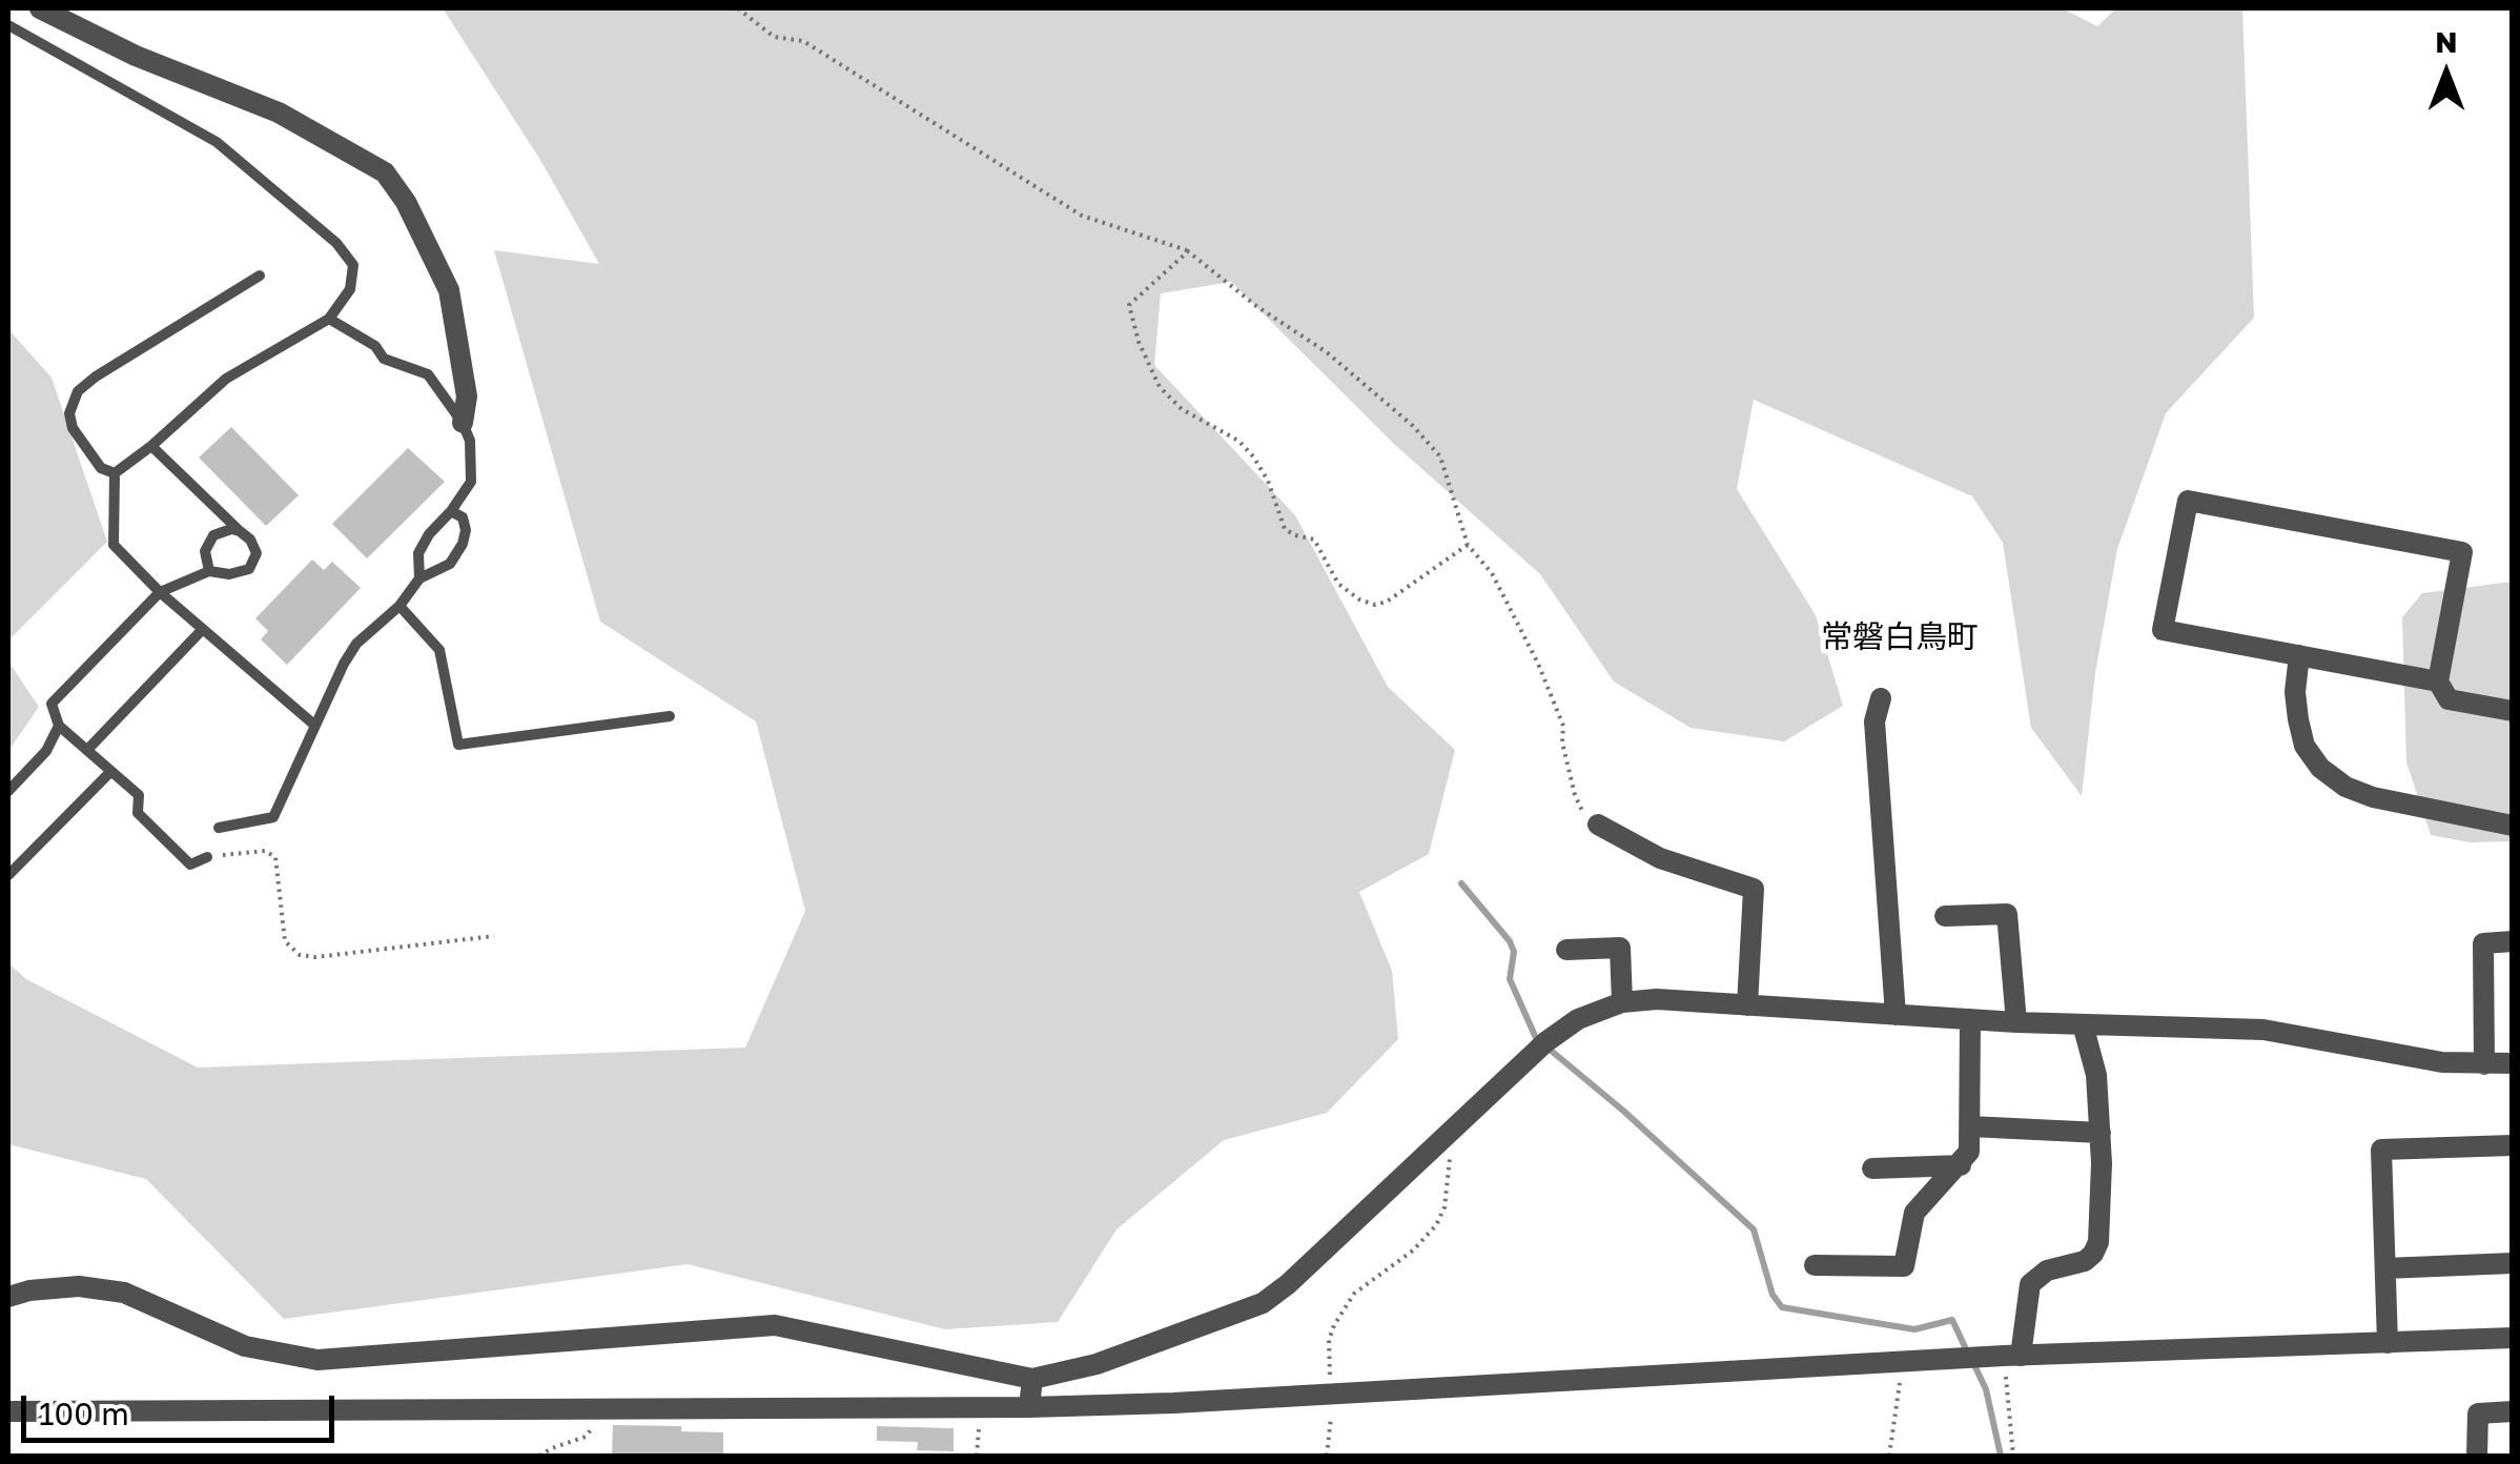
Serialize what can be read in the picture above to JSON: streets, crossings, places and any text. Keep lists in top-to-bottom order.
{
  "districts": ["常磐白鳥町"],
  "scale_bar": "100 m",
  "north": "top"
}
